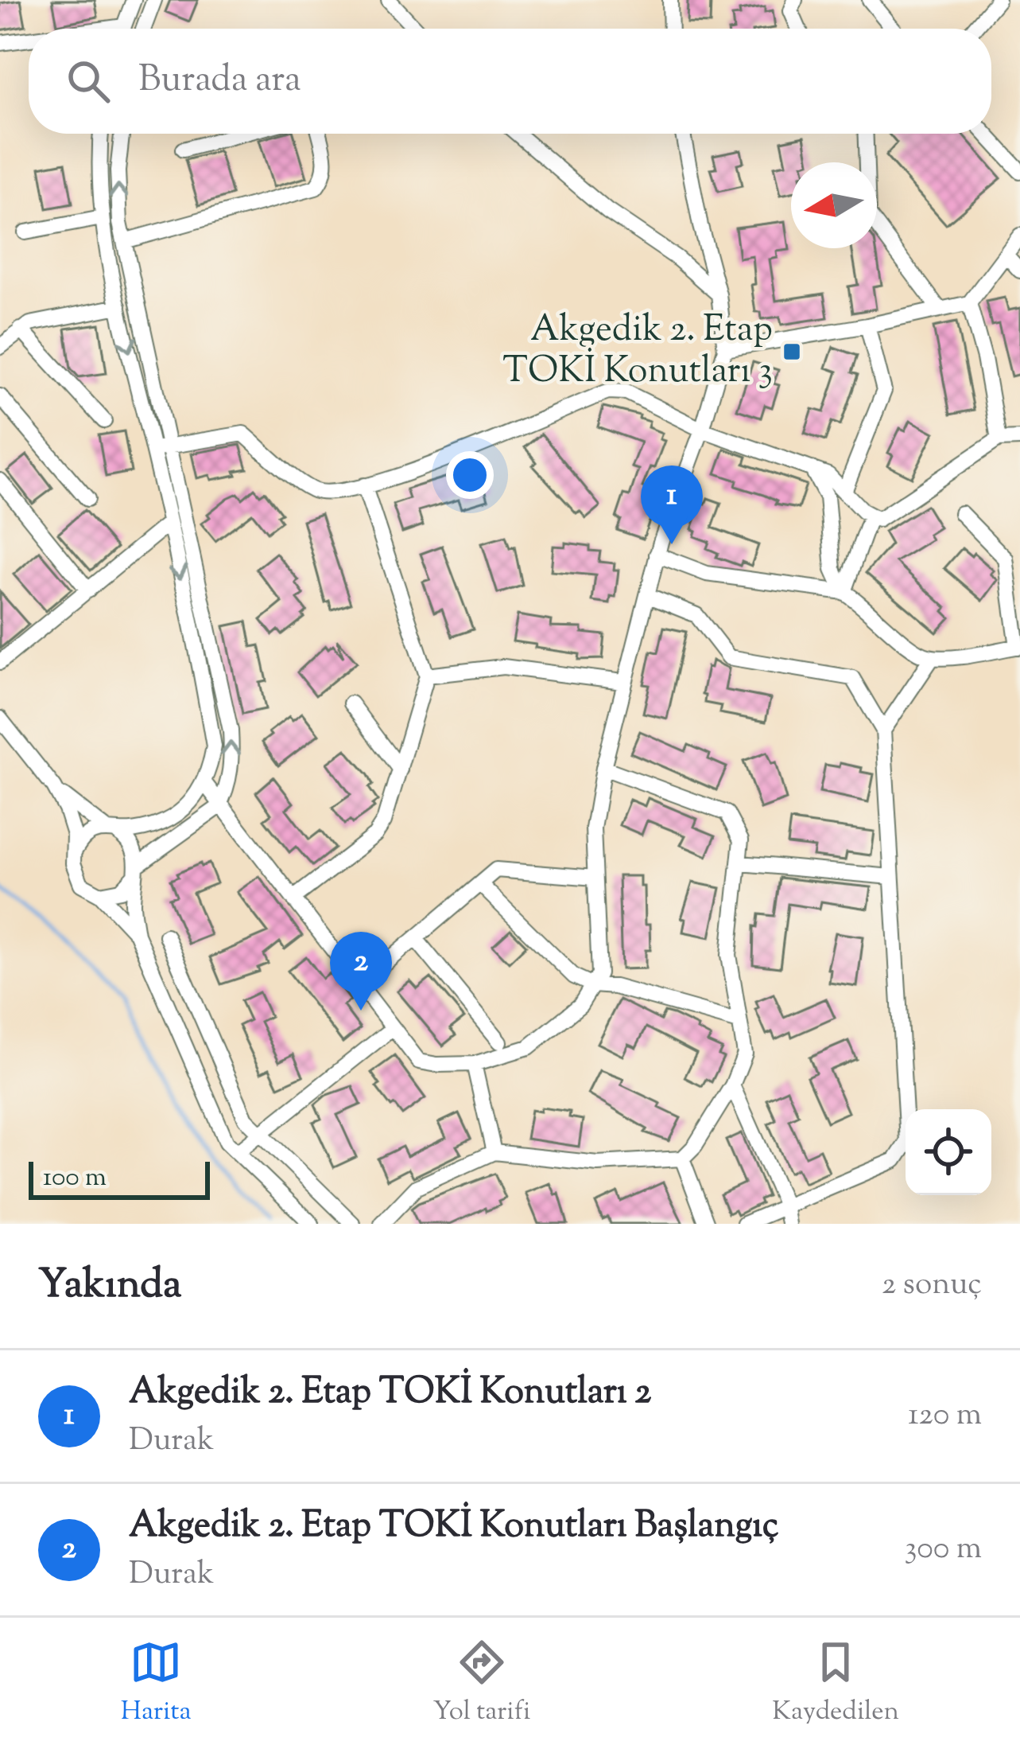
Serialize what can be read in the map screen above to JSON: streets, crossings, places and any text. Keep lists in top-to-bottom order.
{
  "places": {
    "transit": ["Akgedik 2. Etap TOKİ Konutları 3"]
  },
  "scale_bar": "100 m",
  "north": "left",
  "page": {
    "search": "Burada ara",
    "pins": ["1", "2"],
    "scale": "100 m",
    "heading": ["Yakında", "2 sonuç"],
    "list": [
      {
        "mark": "1",
        "name": "Akgedik 2. Etap TOKİ Konutları 2",
        "note": "Durak",
        "value": "120 m"
      },
      {
        "mark": "2",
        "name": "Akgedik 2. Etap TOKİ Konutları Başlangıç",
        "note": "Durak",
        "value": "300 m"
      }
    ],
    "nav": ["Harita", "Yol tarifi", "Kaydedilen"]
  }
}
